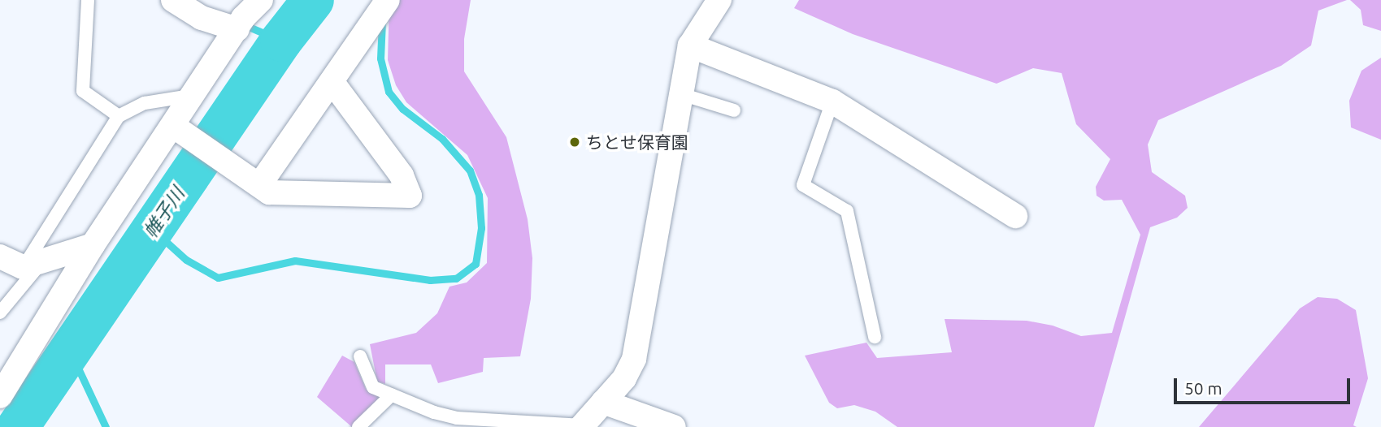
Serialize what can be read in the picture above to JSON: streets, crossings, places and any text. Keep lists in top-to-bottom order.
{
  "water": ["帷子川"],
  "places": ["ちとせ保育園"],
  "scale_bar": "50 m"
}
